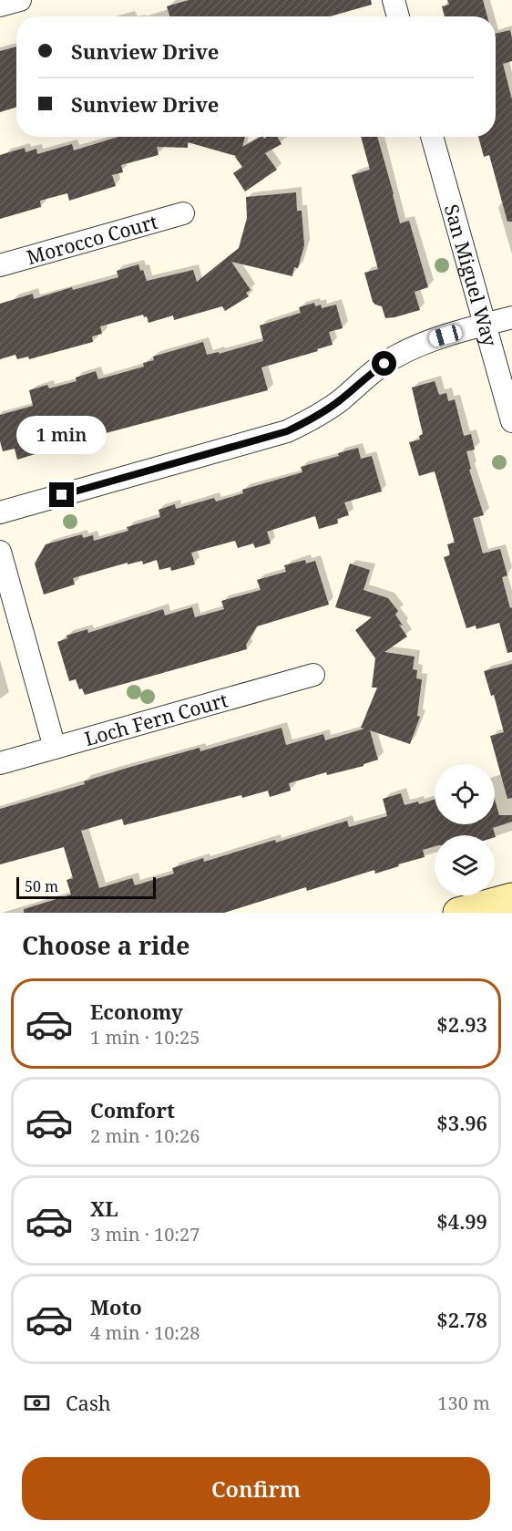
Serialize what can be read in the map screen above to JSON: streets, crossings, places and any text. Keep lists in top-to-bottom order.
{
  "streets": {
    "street": ["Morocco Court", "San Miguel Way", "Loch Fern Court"]
  },
  "scale_bar": "50 m",
  "page": {
    "banner": ["Sunview Drive", "Sunview Drive"],
    "bubble": "1 min",
    "scale": "50 m",
    "heading": "Choose a ride",
    "list": [
      {
        "name": "Economy",
        "note": "1 min · 10:25",
        "value": "$2.93"
      },
      {
        "name": "Comfort",
        "note": "2 min · 10:26",
        "value": "$3.96"
      },
      {
        "name": "XL",
        "note": "3 min · 10:27",
        "value": "$4.99"
      },
      {
        "name": "Moto",
        "note": "4 min · 10:28",
        "value": "$2.78"
      }
    ],
    "pay": ["Cash", "130 m"],
    "buttons": "Confirm"
  }
}
